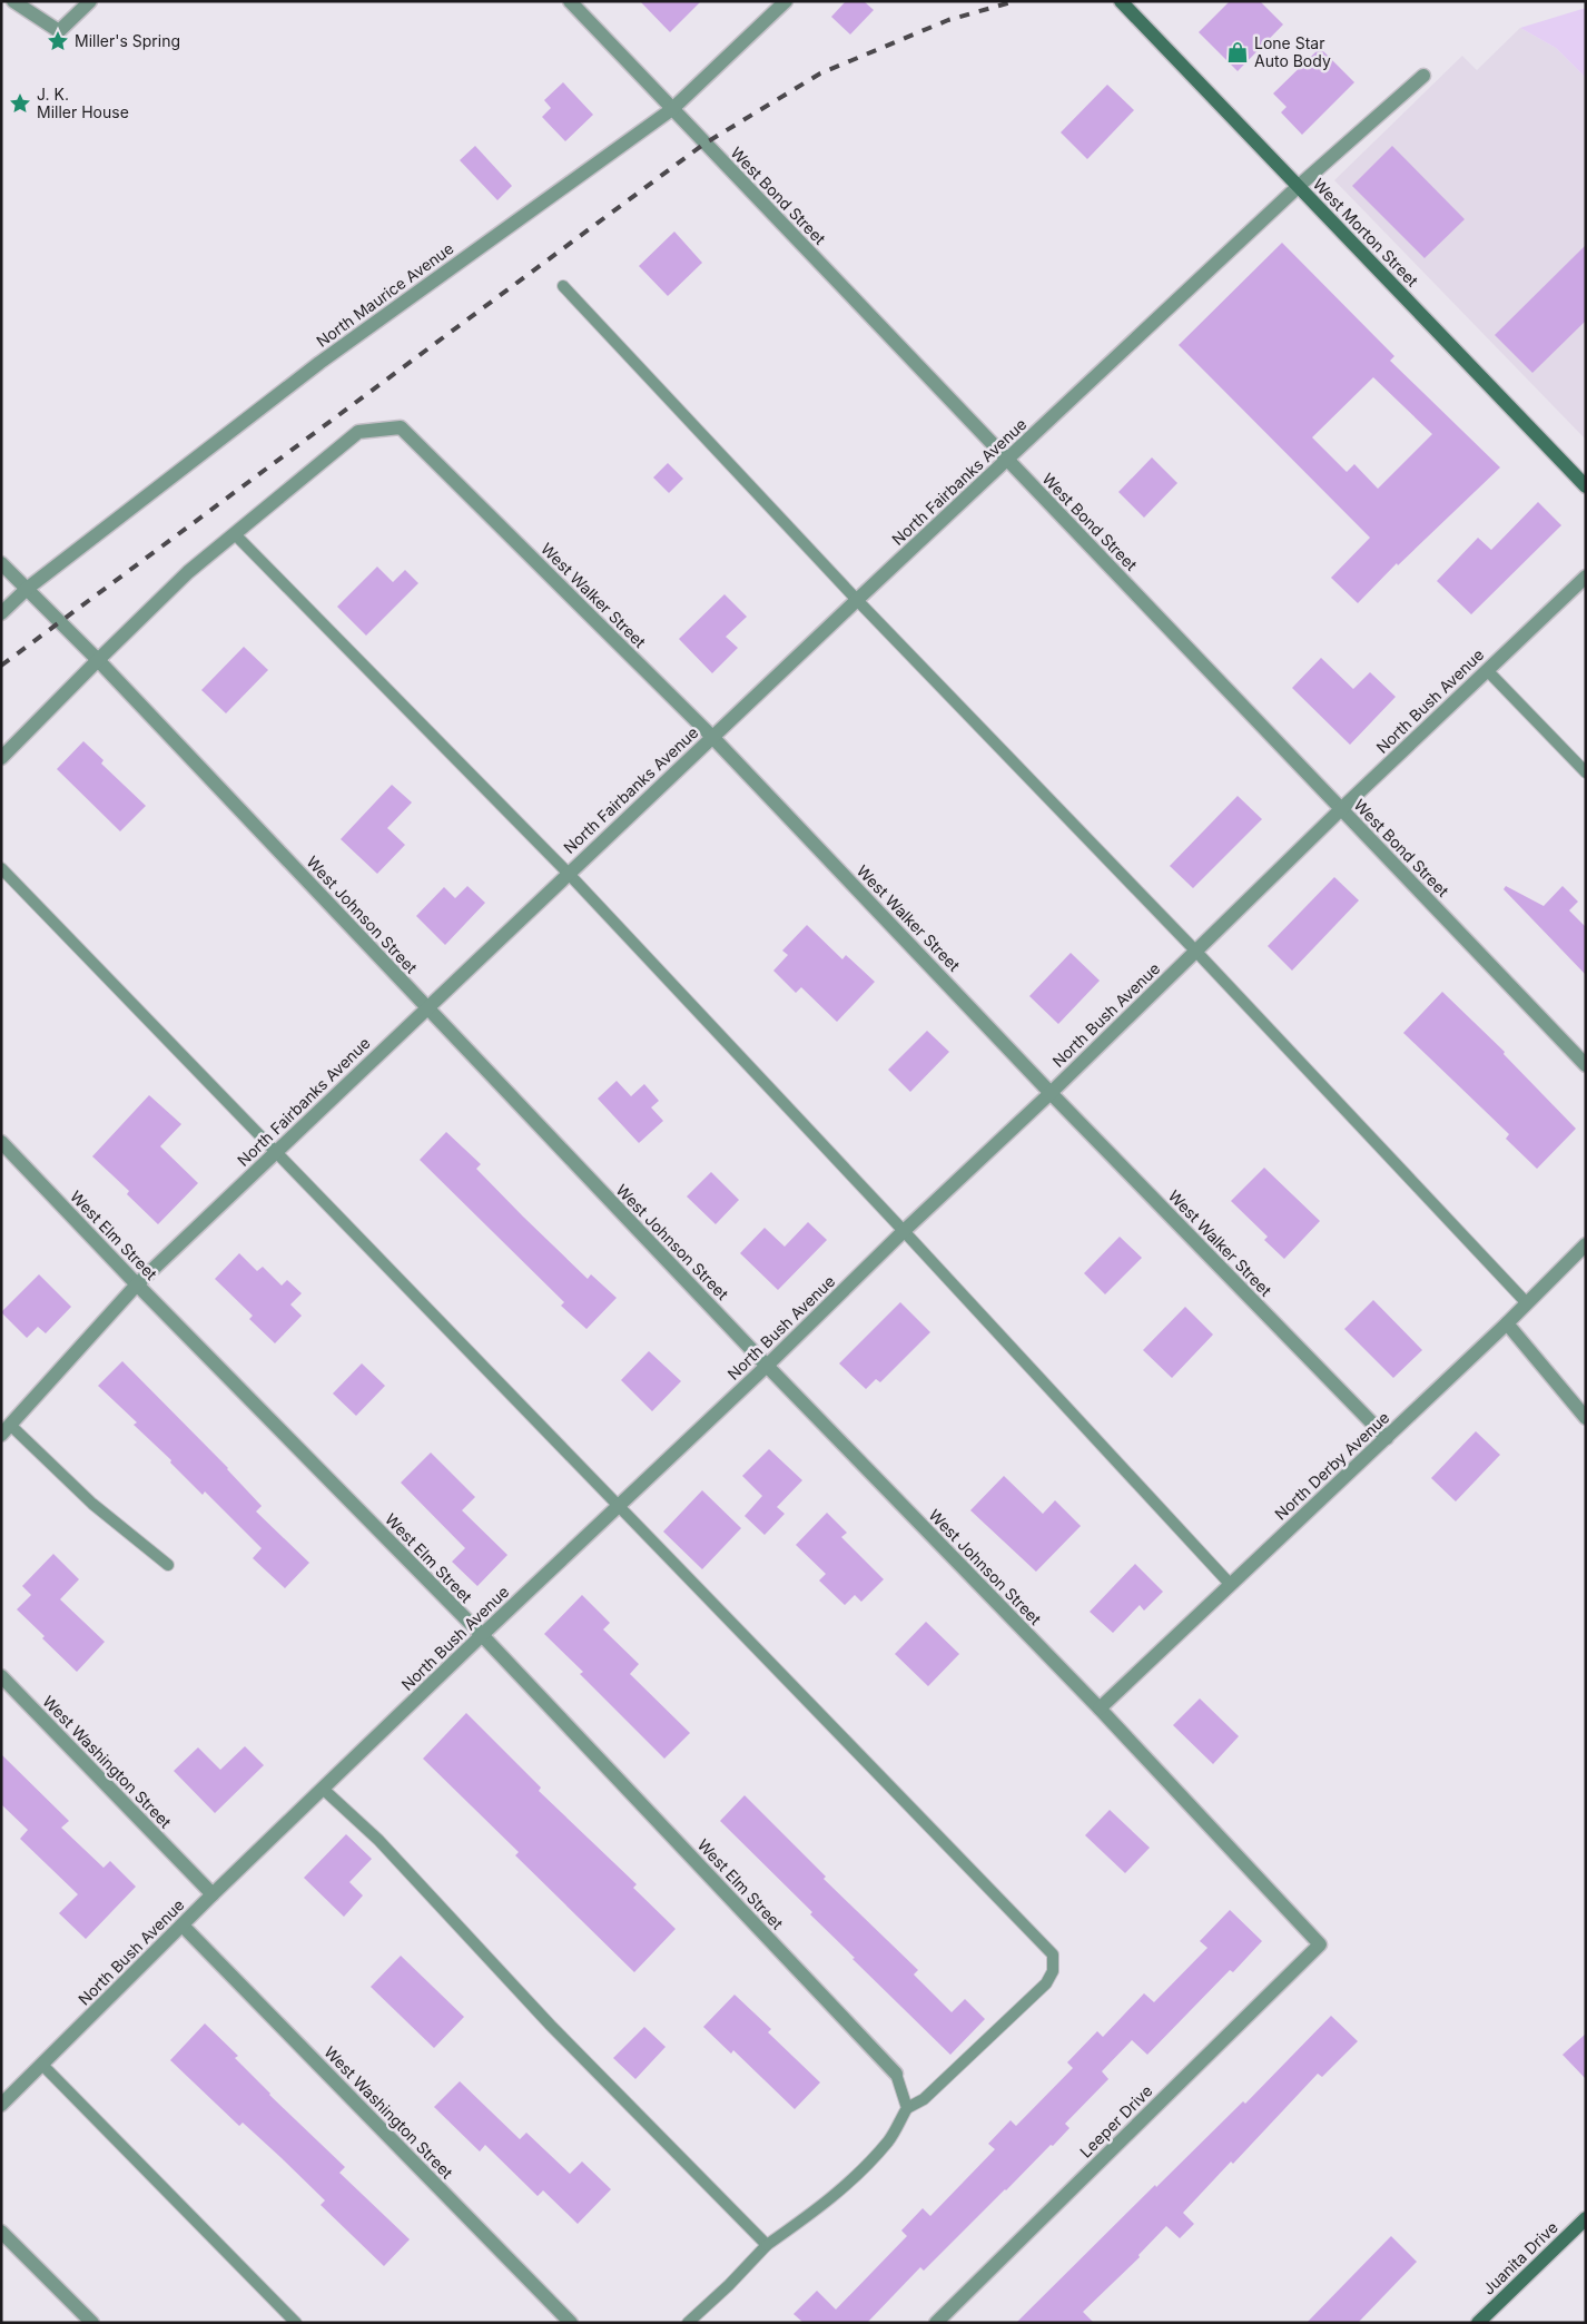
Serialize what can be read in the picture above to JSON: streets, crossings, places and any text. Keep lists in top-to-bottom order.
{
  "streets": {
    "main road": ["West Morton Street", "Juanita Drive"],
    "street": [
      "West Bond Street",
      "North Maurice Avenue",
      "North Fairbanks Avenue",
      "West Walker Street",
      "North Bush Avenue",
      "West Johnson Street",
      "West Elm Street",
      "North Derby Avenue",
      "West Washington Street",
      "Leeper Drive"
    ]
  },
  "crossings": [
    ["West Bond Street", "North Maurice Avenue"],
    ["West Bond Street", "North Fairbanks Avenue"],
    ["West Bond Street", "North Bush Avenue"],
    ["West Morton Street", "North Fairbanks Avenue"],
    ["North Maurice Avenue", "West Johnson Street"],
    ["North Fairbanks Avenue", "West Walker Street"],
    ["North Fairbanks Avenue", "West Johnson Street"],
    ["North Fairbanks Avenue", "West Elm Street"],
    ["West Walker Street", "North Bush Avenue"],
    ["West Walker Street", "North Derby Avenue"],
    ["North Bush Avenue", "West Johnson Street"],
    ["North Bush Avenue", "West Elm Street"],
    ["North Bush Avenue", "West Washington Street"],
    ["West Johnson Street", "North Derby Avenue"],
    ["West Johnson Street", "Leeper Drive"]
  ],
  "places": {
    "place": ["Miller's Spring", "J. K. Miller House"],
    "shop": ["Lone Star Auto Body"]
  }
}
